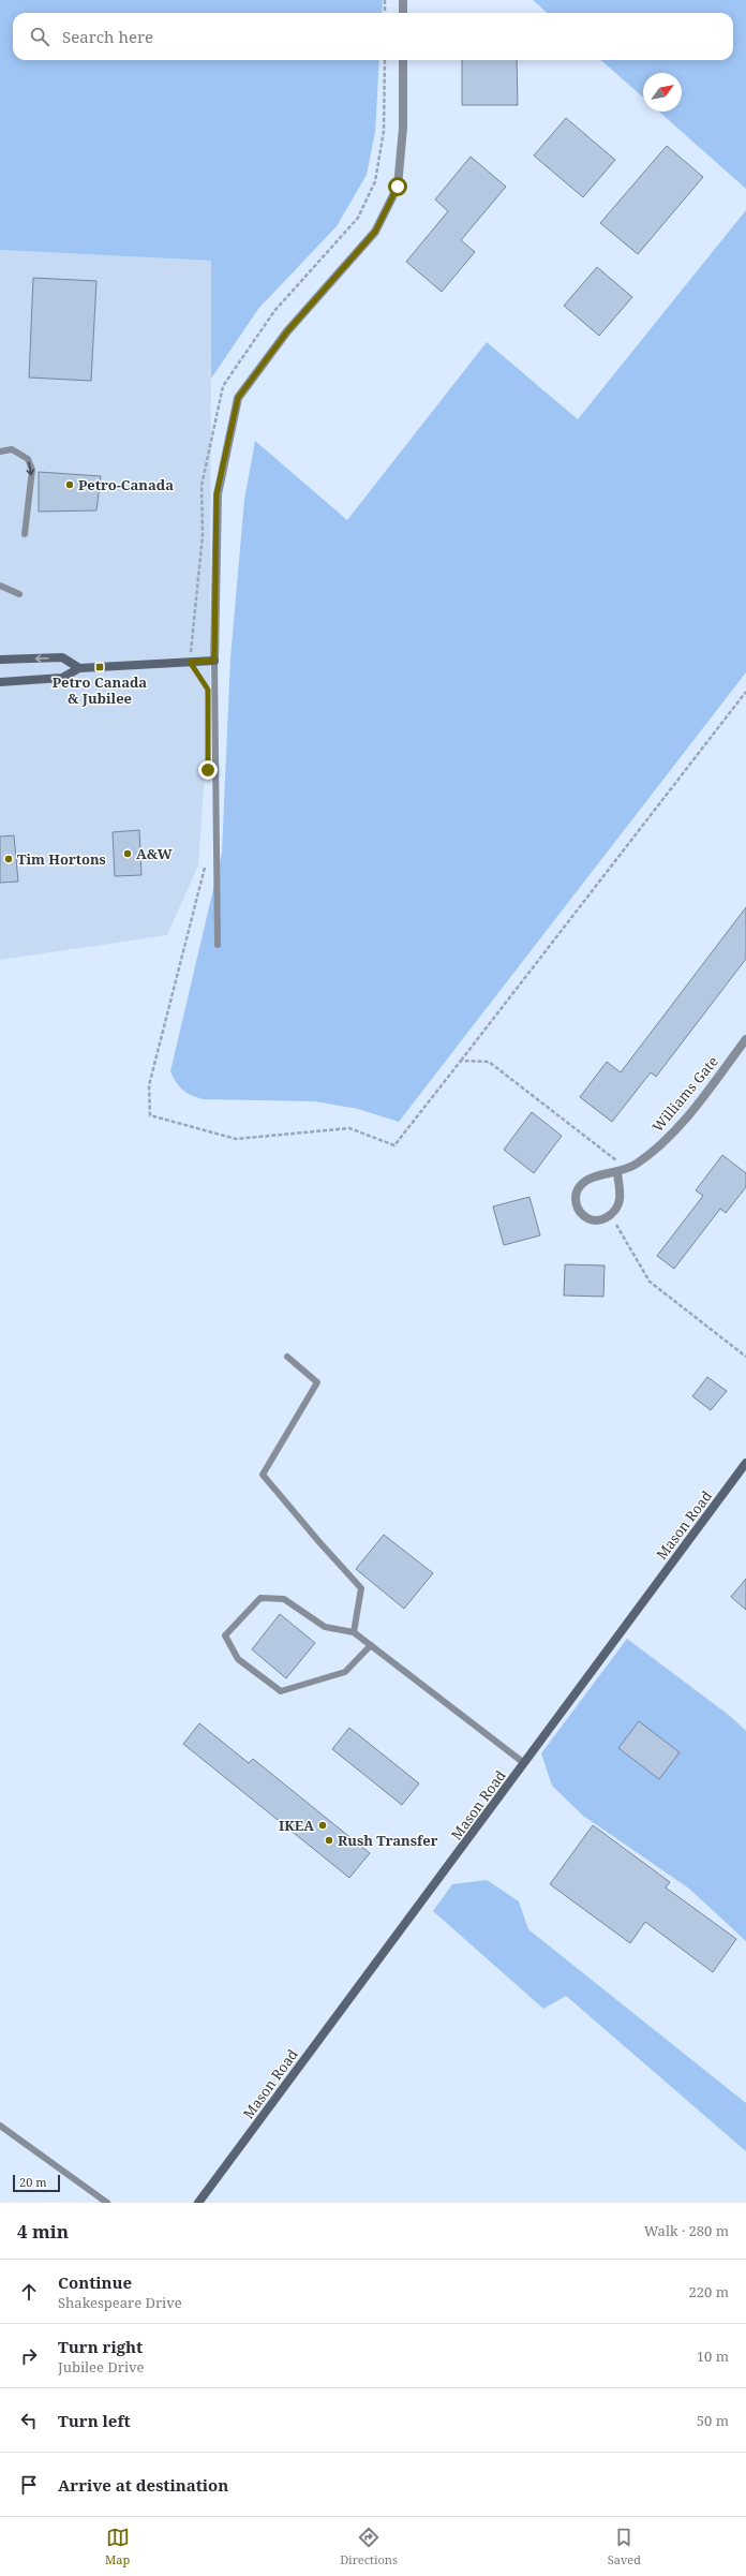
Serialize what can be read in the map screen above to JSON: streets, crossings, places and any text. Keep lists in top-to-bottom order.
{
  "streets": {
    "street": ["Williams Gate", "Mason Road"]
  },
  "places": {
    "other": [
      "Petro-Canada",
      "A&W",
      "Tim Hortons",
      "IKEA",
      "Rush Transfer"
    ],
    "transit": ["Petro Canada & Jubilee"]
  },
  "scale_bar": "20 m",
  "north": "top right",
  "page": {
    "search": "Search here",
    "scale": "20 m",
    "heading": ["4 min", "Walk · 280 m"],
    "list": [
      ["Continue", "Shakespeare Drive", "220 m"],
      ["Turn right", "Jubilee Drive", "10 m"],
      ["Turn left", "50 m"],
      "Arrive at destination"
    ],
    "nav": ["Map", "Directions", "Saved"]
  }
}
